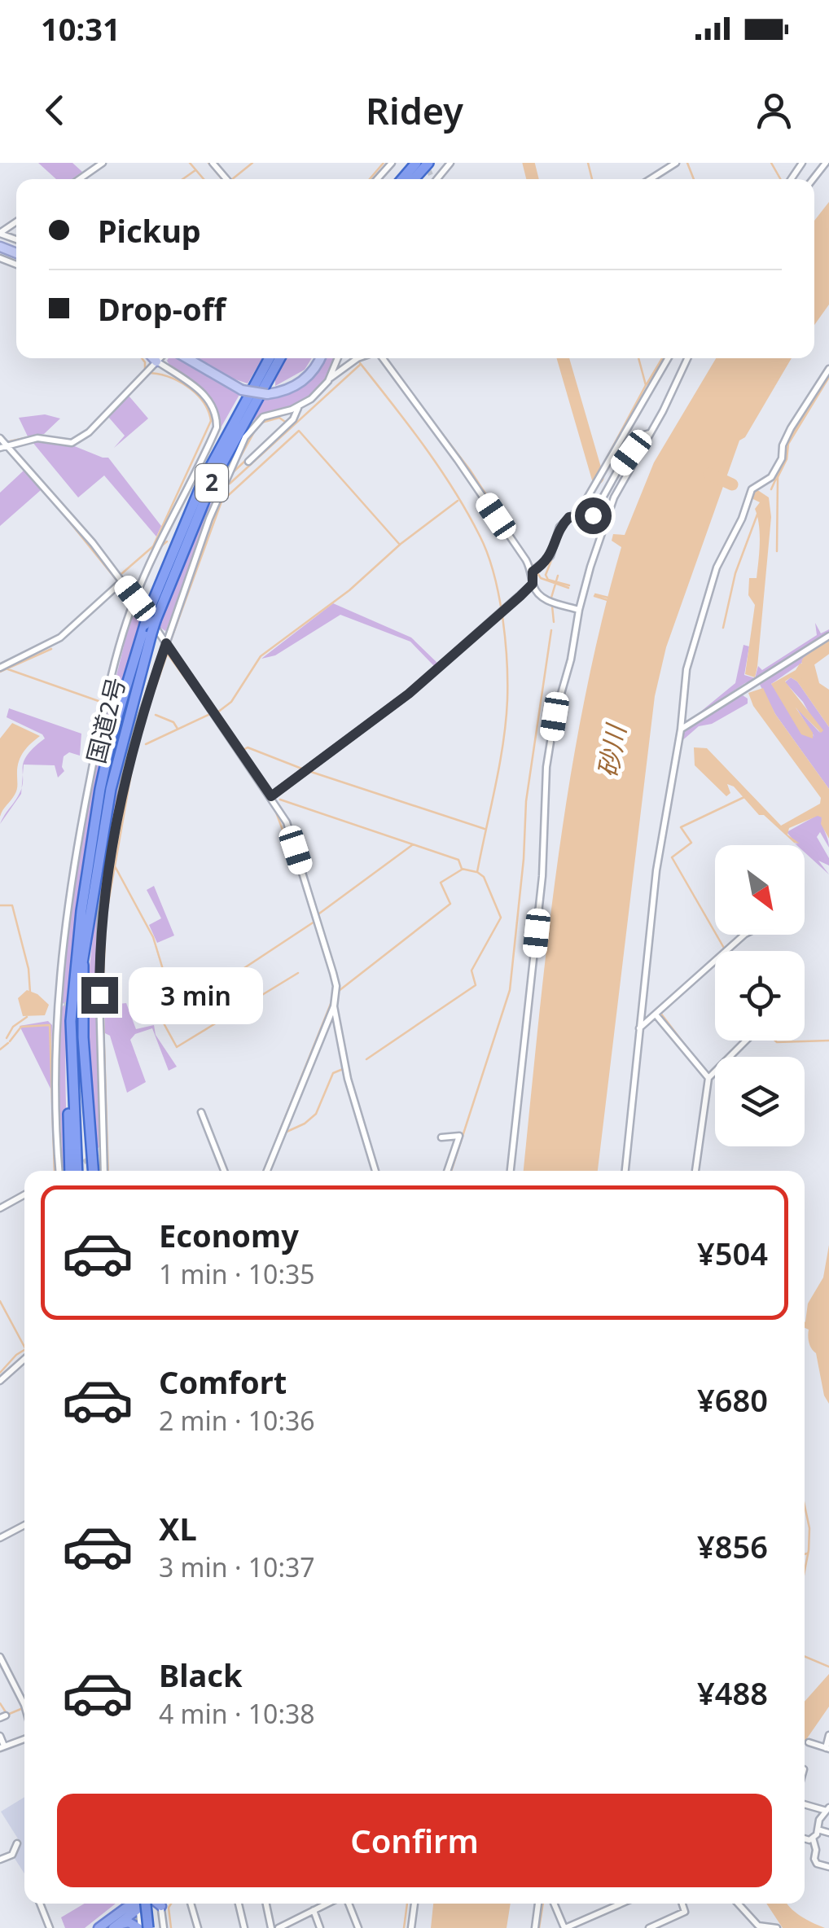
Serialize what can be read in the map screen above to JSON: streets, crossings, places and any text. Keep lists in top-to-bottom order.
{
  "streets": {
    "highway": ["2", "国道2号"]
  },
  "water": ["砂川"],
  "north": "bottom right",
  "page": {
    "status": "10:31",
    "header": "Ridey",
    "banner": ["Pickup", "Drop-off"],
    "bubble": "3 min",
    "list": [
      {
        "name": "Economy",
        "note": "1 min · 10:35",
        "value": "¥504"
      },
      {
        "name": "Comfort",
        "note": "2 min · 10:36",
        "value": "¥680"
      },
      {
        "name": "XL",
        "note": "3 min · 10:37",
        "value": "¥856"
      },
      {
        "name": "Black",
        "note": "4 min · 10:38",
        "value": "¥488"
      }
    ],
    "buttons": "Confirm"
  }
}
